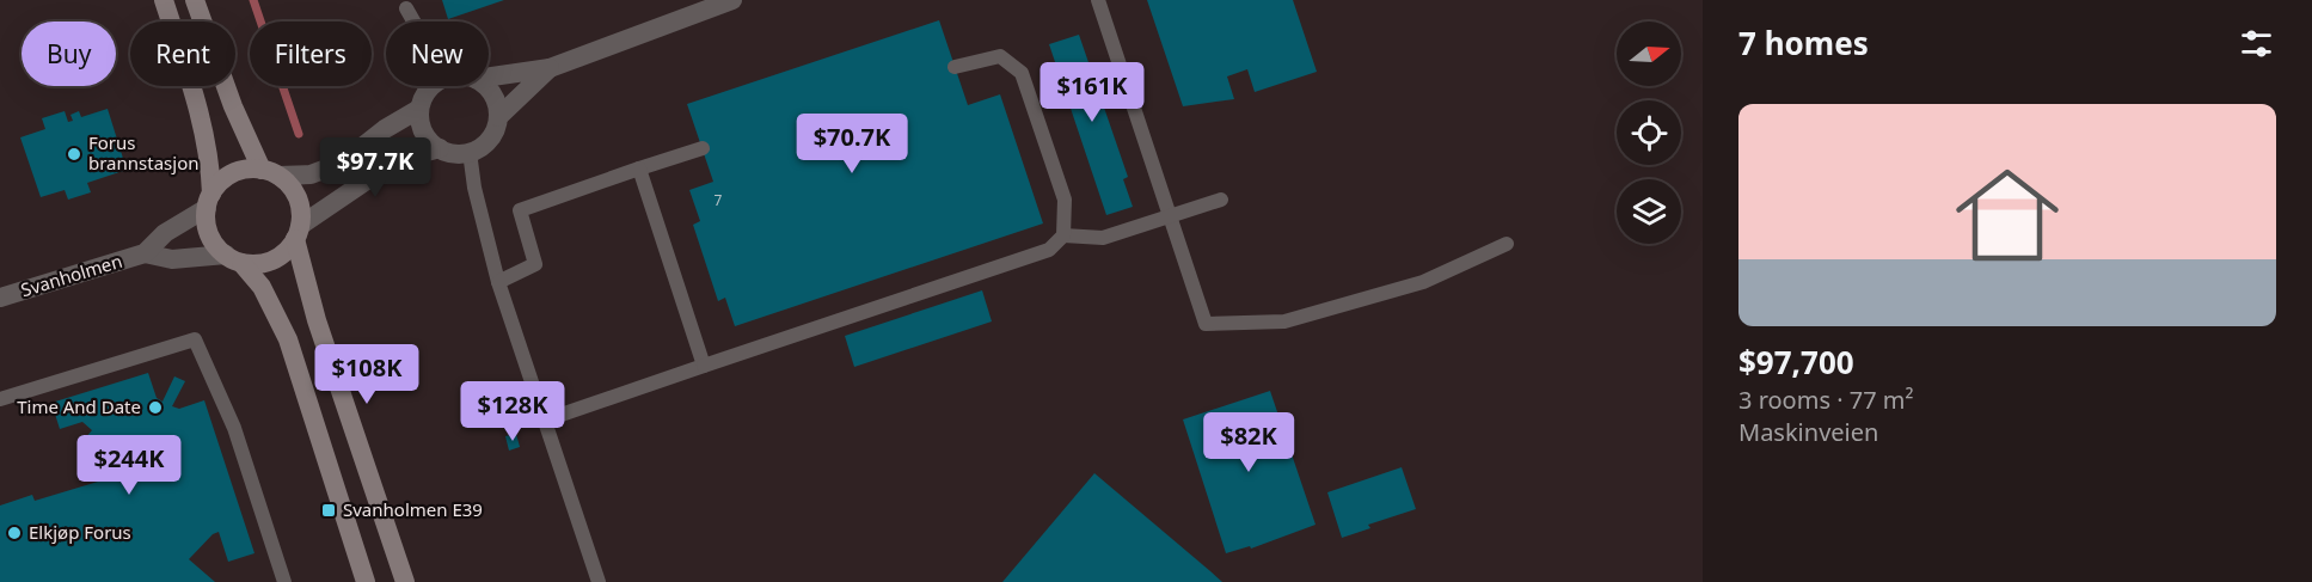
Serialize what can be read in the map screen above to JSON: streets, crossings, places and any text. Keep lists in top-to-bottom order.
{
  "streets": {
    "street": ["Svanholmen"]
  },
  "places": {
    "other": ["Forus brannstasjon", "Time And Date", "Elkjøp Forus"],
    "transit": ["Svanholmen E39"]
  },
  "house_numbers": ["7"],
  "north": "right",
  "page": {
    "heading": "7 homes",
    "chip": [
      "Buy",
      "Rent",
      "Filters",
      "New"
    ],
    "price": [
      "$161K",
      "$70.7K",
      "$97.7K",
      "$108K",
      "$128K",
      "$82K",
      "$244K"
    ],
    "list": [
      {
        "name": "$97,700",
        "note": "3 rooms · 77 m² · Maskinveien"
      }
    ]
  }
}
